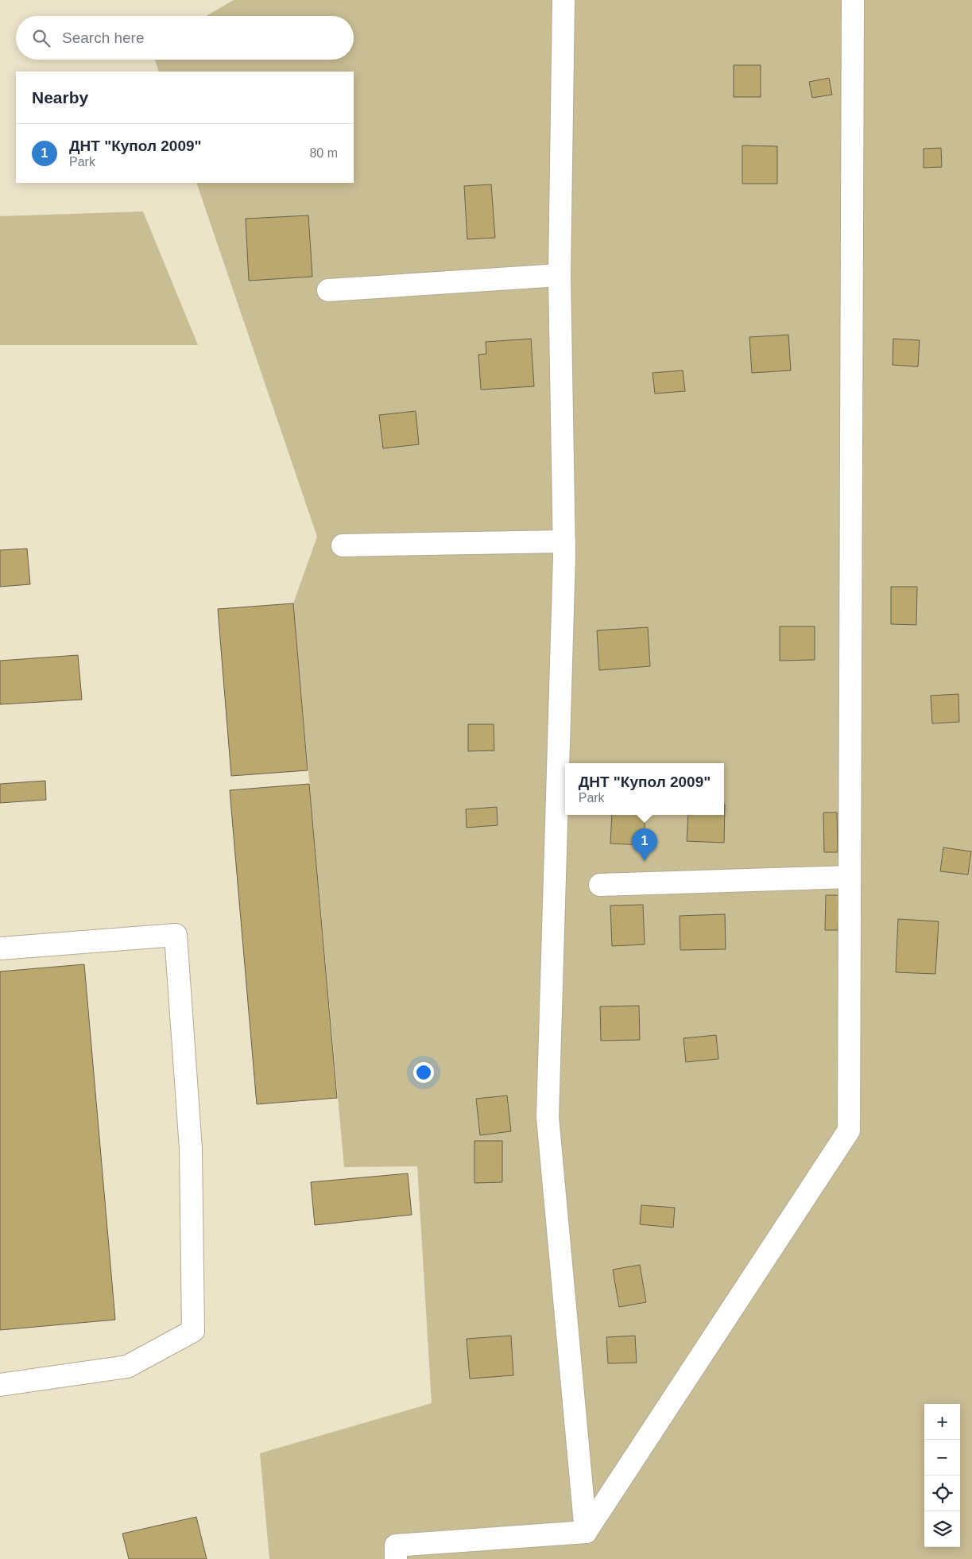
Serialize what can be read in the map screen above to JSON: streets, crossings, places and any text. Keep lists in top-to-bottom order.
{
  "page": {
    "search": "Search here",
    "heading": "Nearby",
    "list": [
      {
        "mark": "1",
        "name": "ДНТ \"Купол 2009\"",
        "note": "Park",
        "value": "80 m"
      }
    ],
    "popup": ["ДНТ \"Купол 2009\"", "Park"],
    "pins": "1",
    "map_buttons": ["+", "−"]
  }
}
